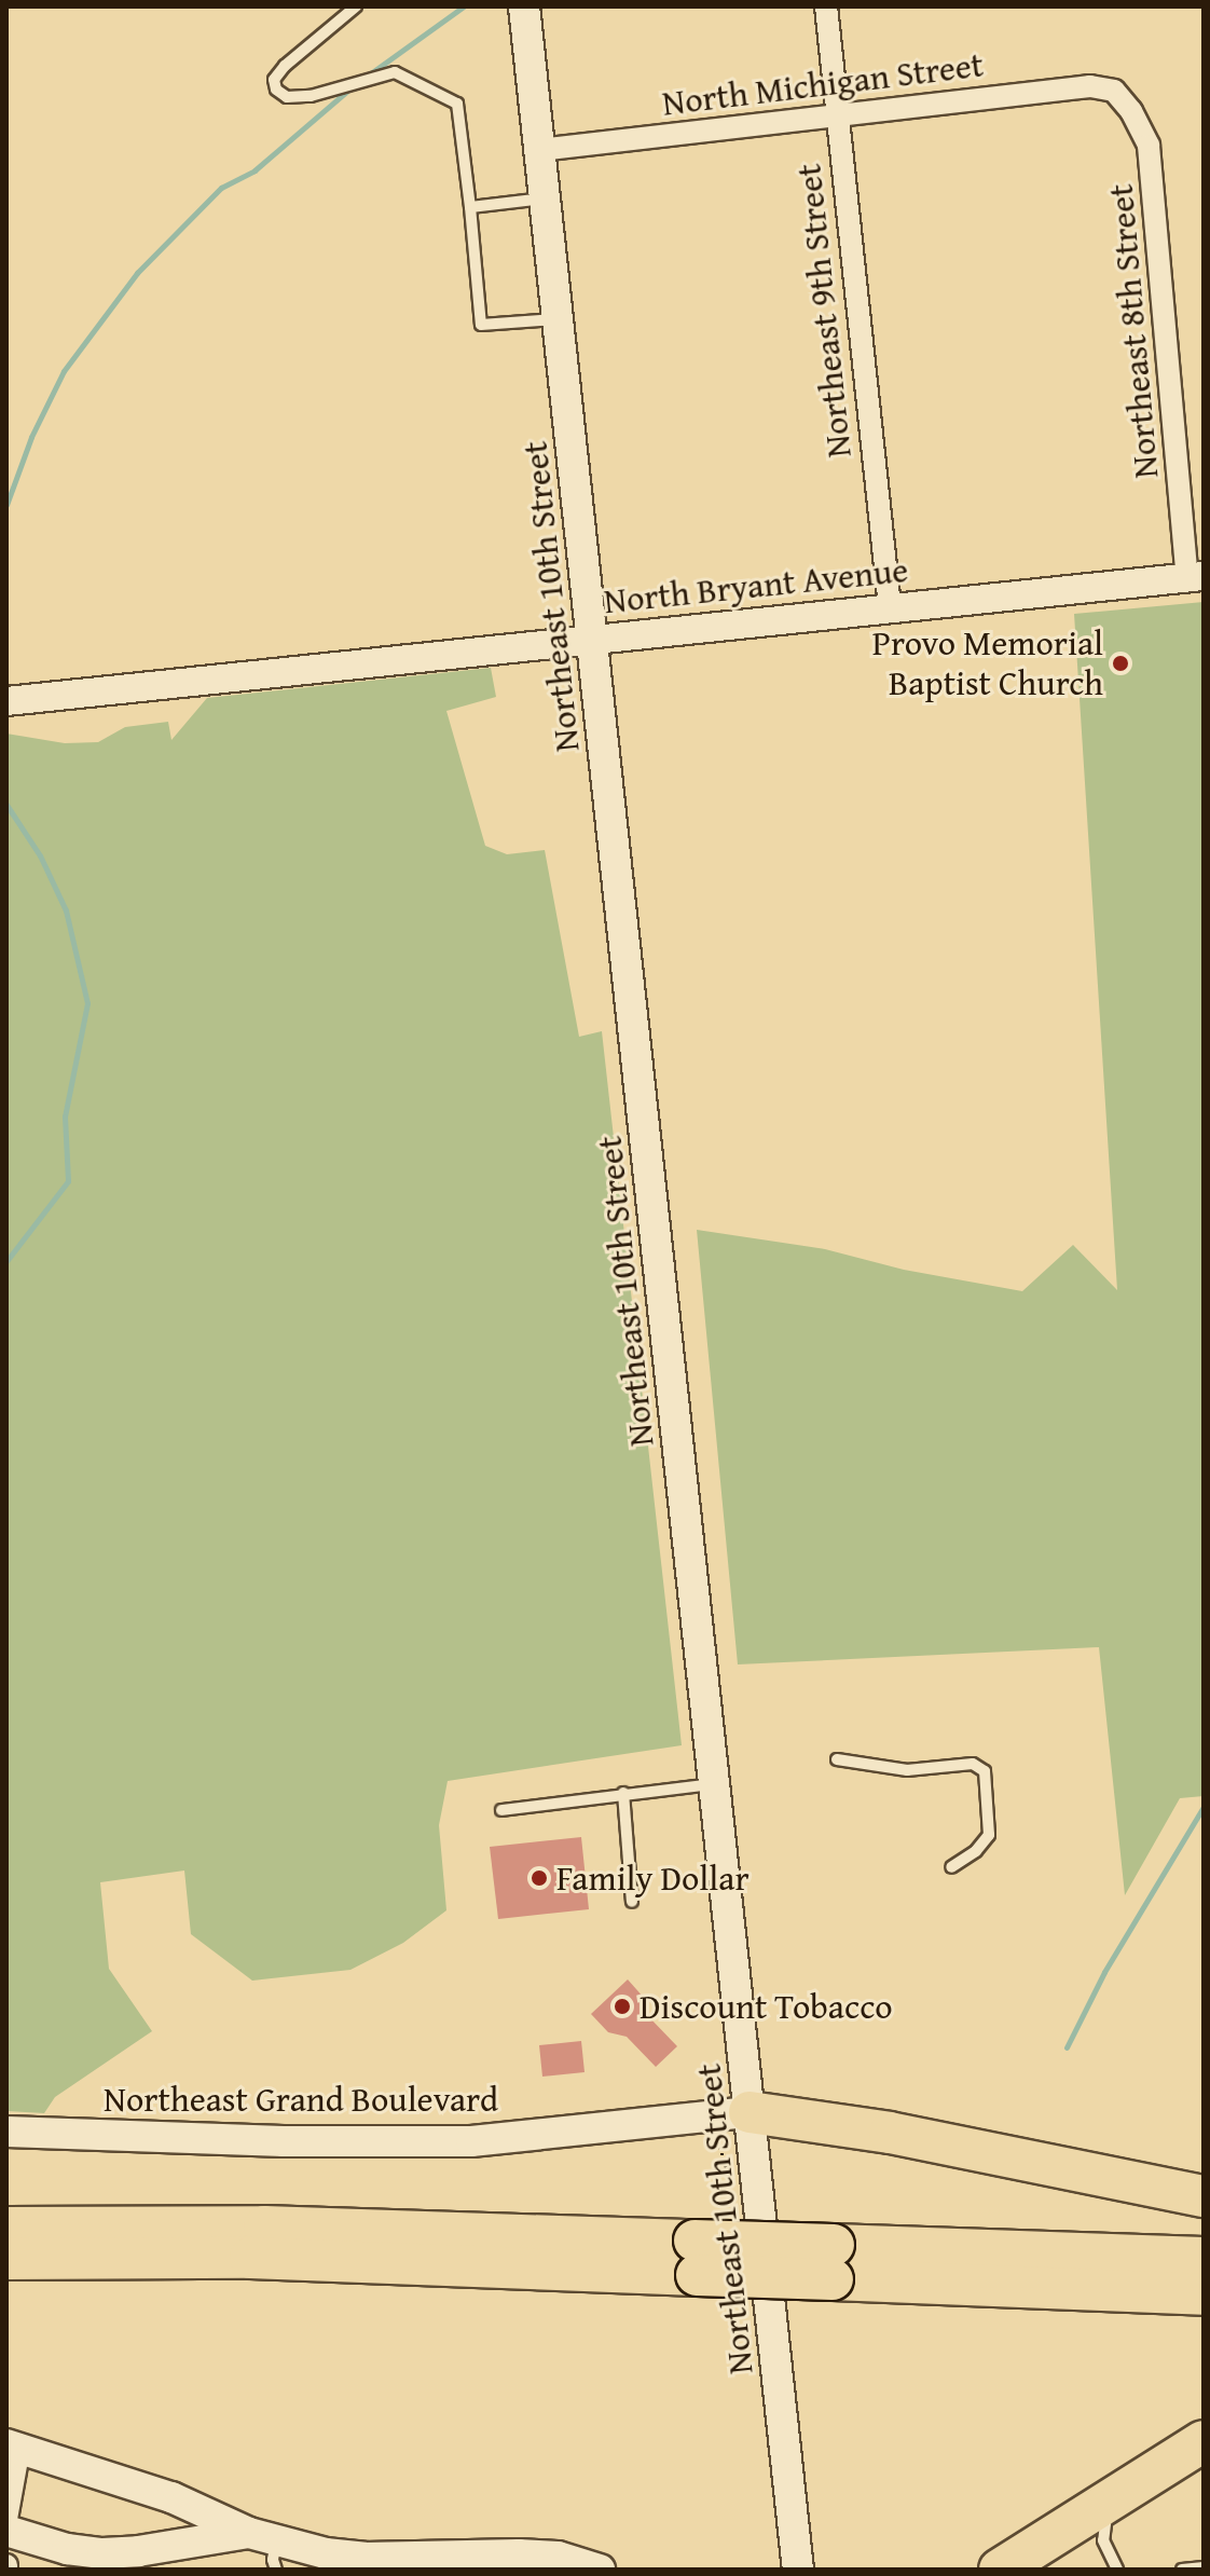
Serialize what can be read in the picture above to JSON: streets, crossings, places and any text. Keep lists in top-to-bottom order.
{
  "streets": {
    "main road": ["Northeast 10th Street", "Northeast Grand Boulevard"],
    "street": [
      "North Michigan Street",
      "Northeast 9th Street",
      "Northeast 8th Street",
      "North Bryant Avenue"
    ]
  },
  "crossings": [
    ["North Michigan Street", "Northeast 9th Street"],
    ["North Michigan Street", "Northeast 8th Street"],
    ["North Michigan Street", "Northeast 10th Street"],
    ["Northeast 9th Street", "North Bryant Avenue"],
    ["Northeast 8th Street", "North Bryant Avenue"],
    ["North Bryant Avenue", "Northeast 10th Street"],
    ["Northeast 10th Street", "Northeast Grand Boulevard"]
  ],
  "places": ["Provo Memorial Baptist Church", "Family Dollar", "Discount Tobacco"]
}
